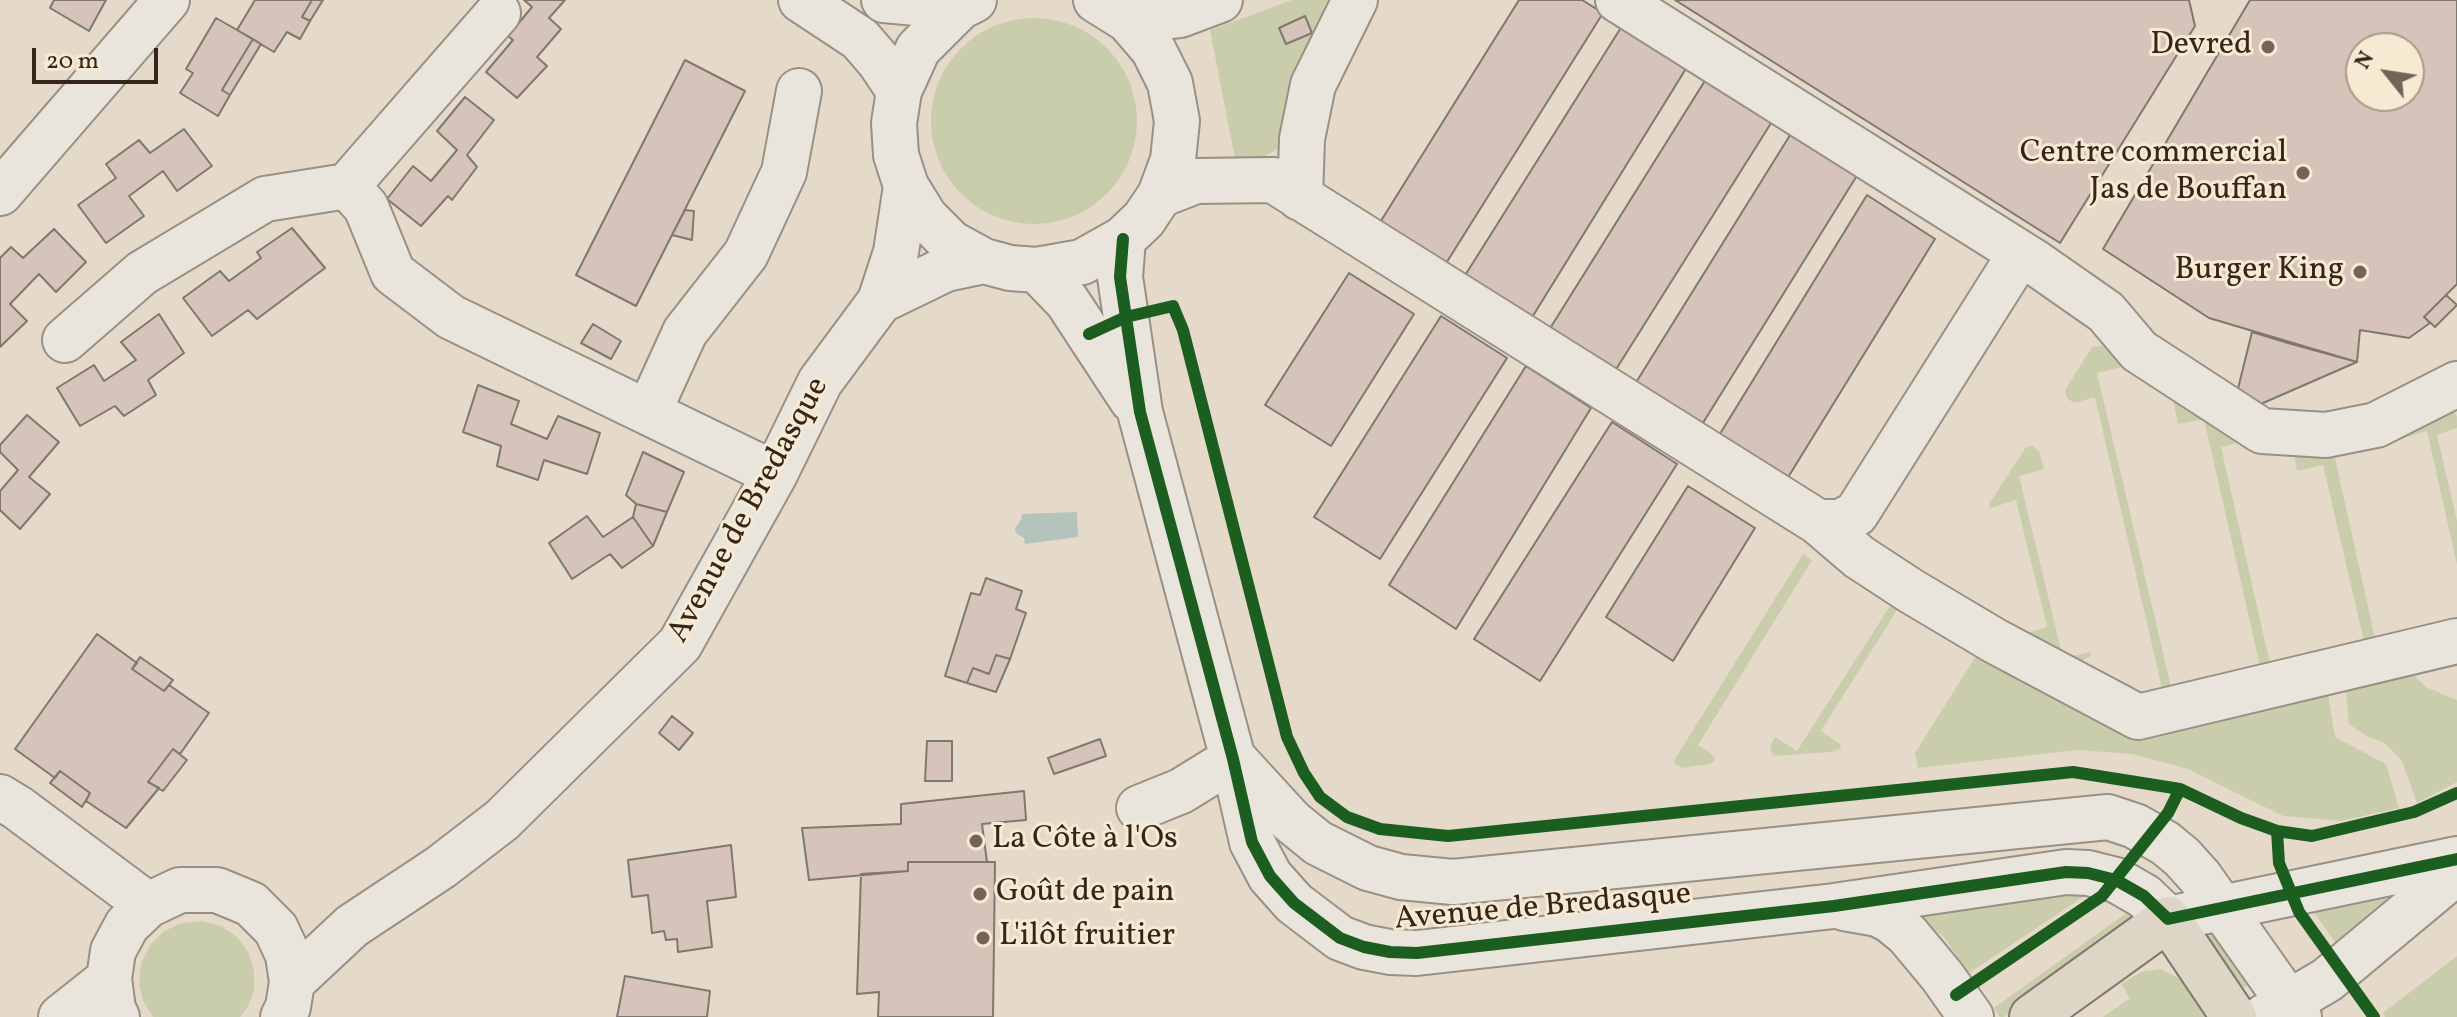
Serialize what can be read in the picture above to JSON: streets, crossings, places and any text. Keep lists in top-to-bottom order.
{
  "streets": {
    "street": ["Avenue de Bredasque"]
  },
  "places": [
    "Devred",
    "Centre commercial Jas de Bouffan",
    "Burger King",
    "La Côte à l'Os",
    "Goût de pain",
    "L'ilôt fruitier"
  ],
  "scale_bar": "20 m",
  "north": "top left"
}
